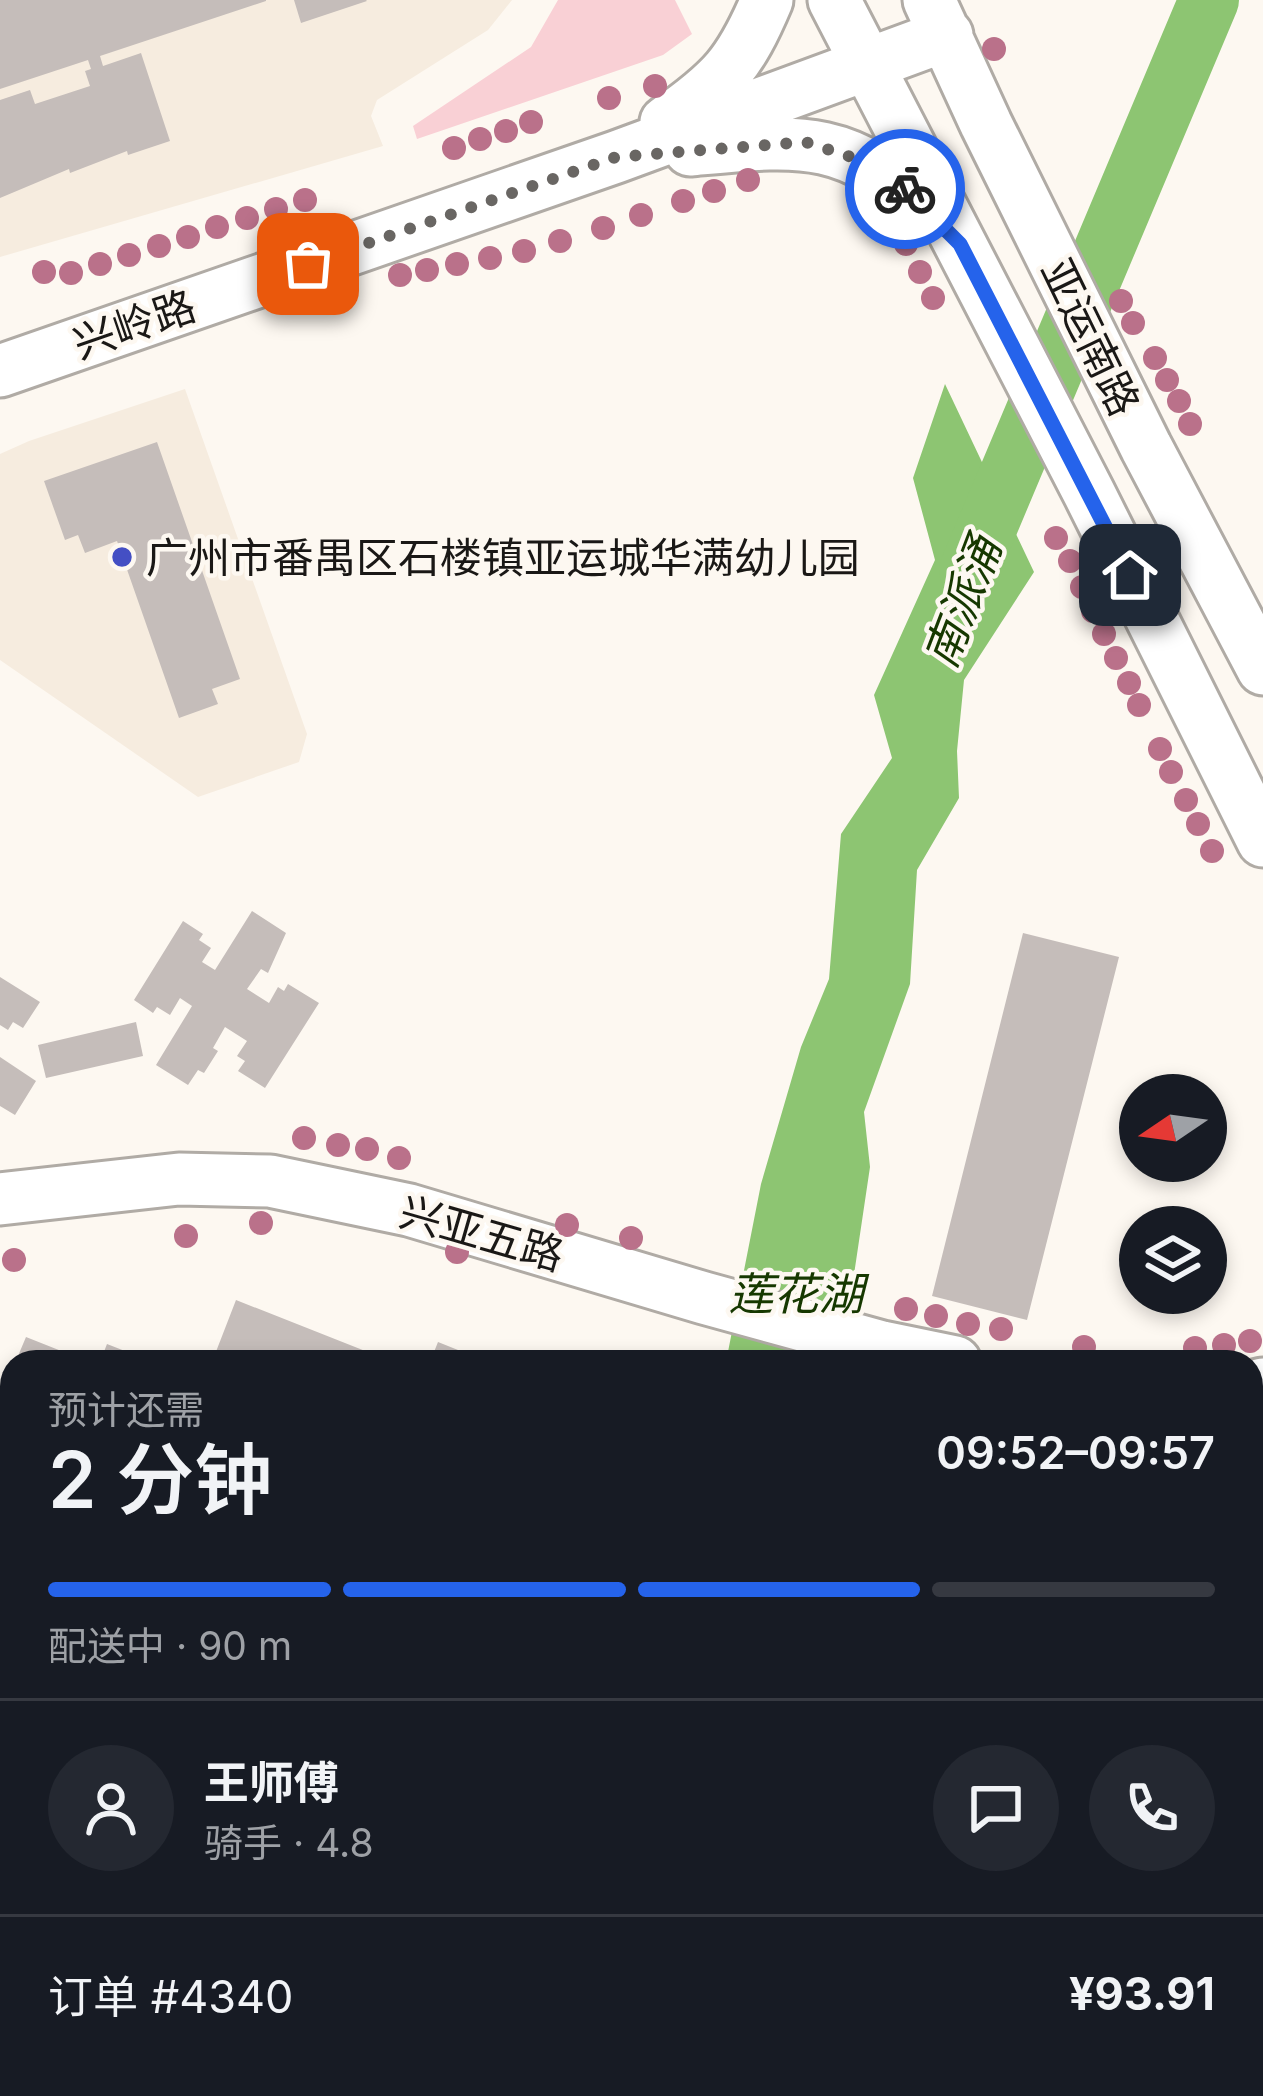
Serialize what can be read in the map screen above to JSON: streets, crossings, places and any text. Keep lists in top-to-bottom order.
{
  "streets": {
    "street": ["兴岭路", "亚运南路", "兴亚五路"]
  },
  "crossings": [
    ["兴岭路", "亚运南路"]
  ],
  "water": ["南派涌", "莲花湖"],
  "places": ["广州市番禺区石楼镇亚运城华满幼儿园"],
  "north": "left",
  "page": {
    "heading": ["2 分钟", "预计还需", "09:52–09:57"],
    "panel": [
      "王师傅",
      "骑手 · 4.8",
      "订单 #4340",
      "¥93.91"
    ],
    "bar": "配送中 · 90 m"
  }
}
